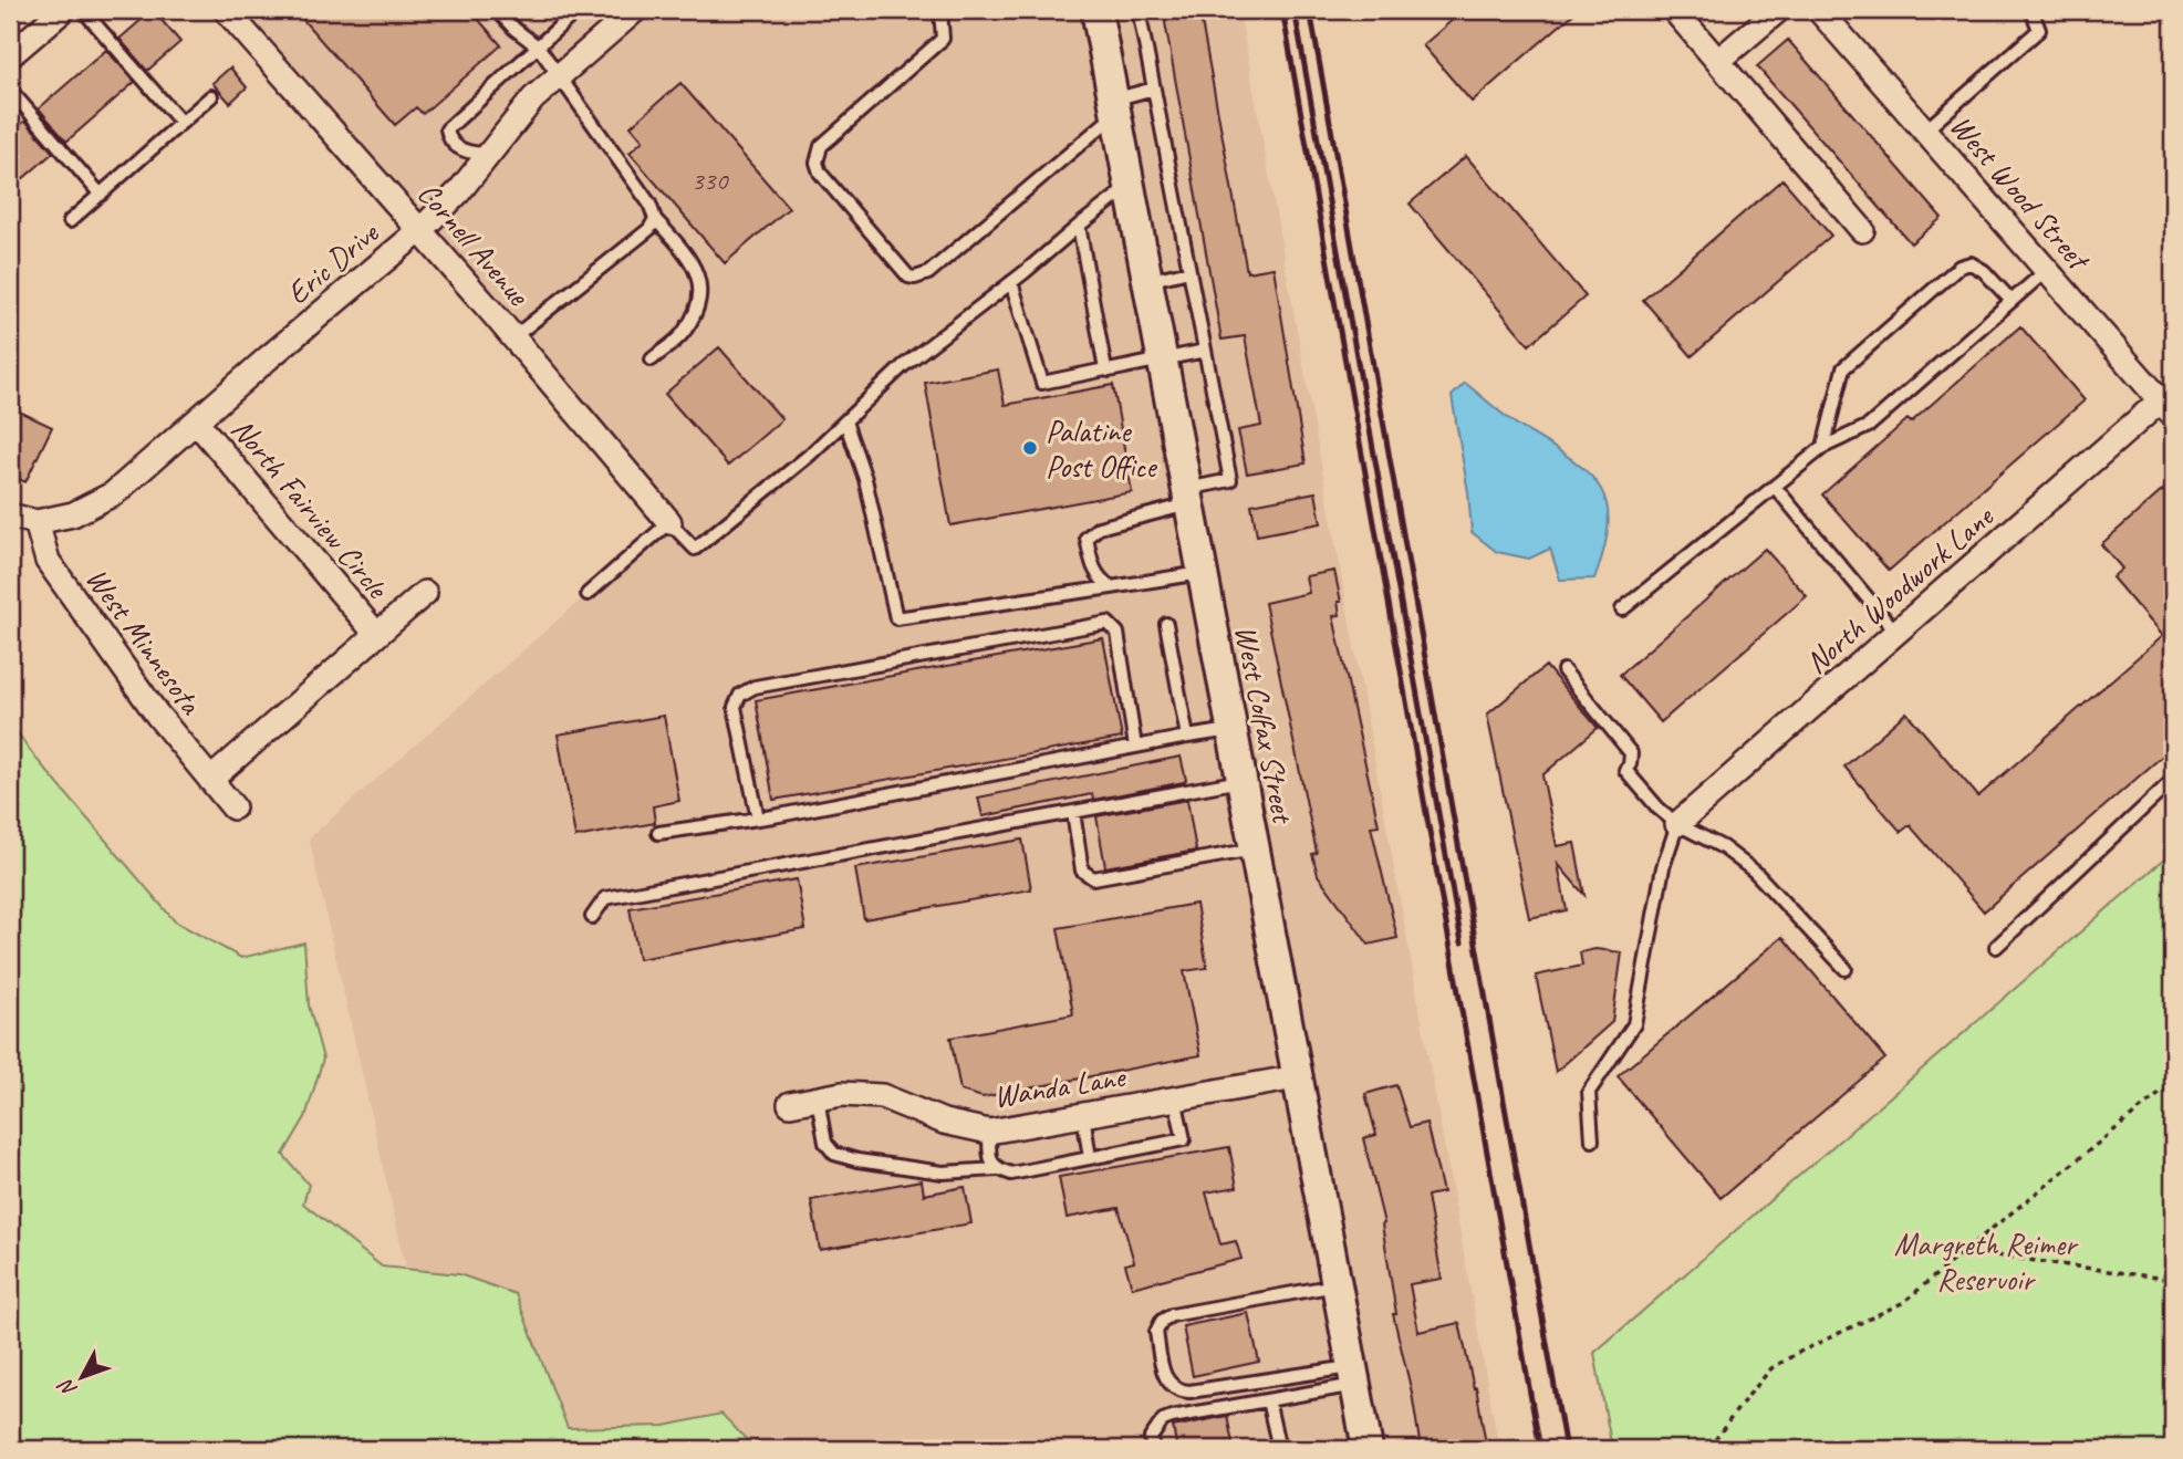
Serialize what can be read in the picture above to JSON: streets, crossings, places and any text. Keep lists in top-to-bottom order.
{
  "streets": {
    "street": [
      "West Wood Street",
      "Cornell Avenue",
      "Eric Drive",
      "North Fairview Circle",
      "North Woodwork Lane",
      "West Minnesota",
      "West Colfax Street",
      "Wanda Lane"
    ]
  },
  "crossings": [
    ["West Wood Street", "North Woodwork Lane"],
    ["Cornell Avenue", "Eric Drive"],
    ["Eric Drive", "North Fairview Circle"],
    ["Eric Drive", "West Minnesota"],
    ["West Colfax Street", "Wanda Lane"]
  ],
  "parks": ["Margreth Reimer Reservoir"],
  "places": ["Palatine Post Office"],
  "house_numbers": ["330"],
  "north": "bottom left"
}
